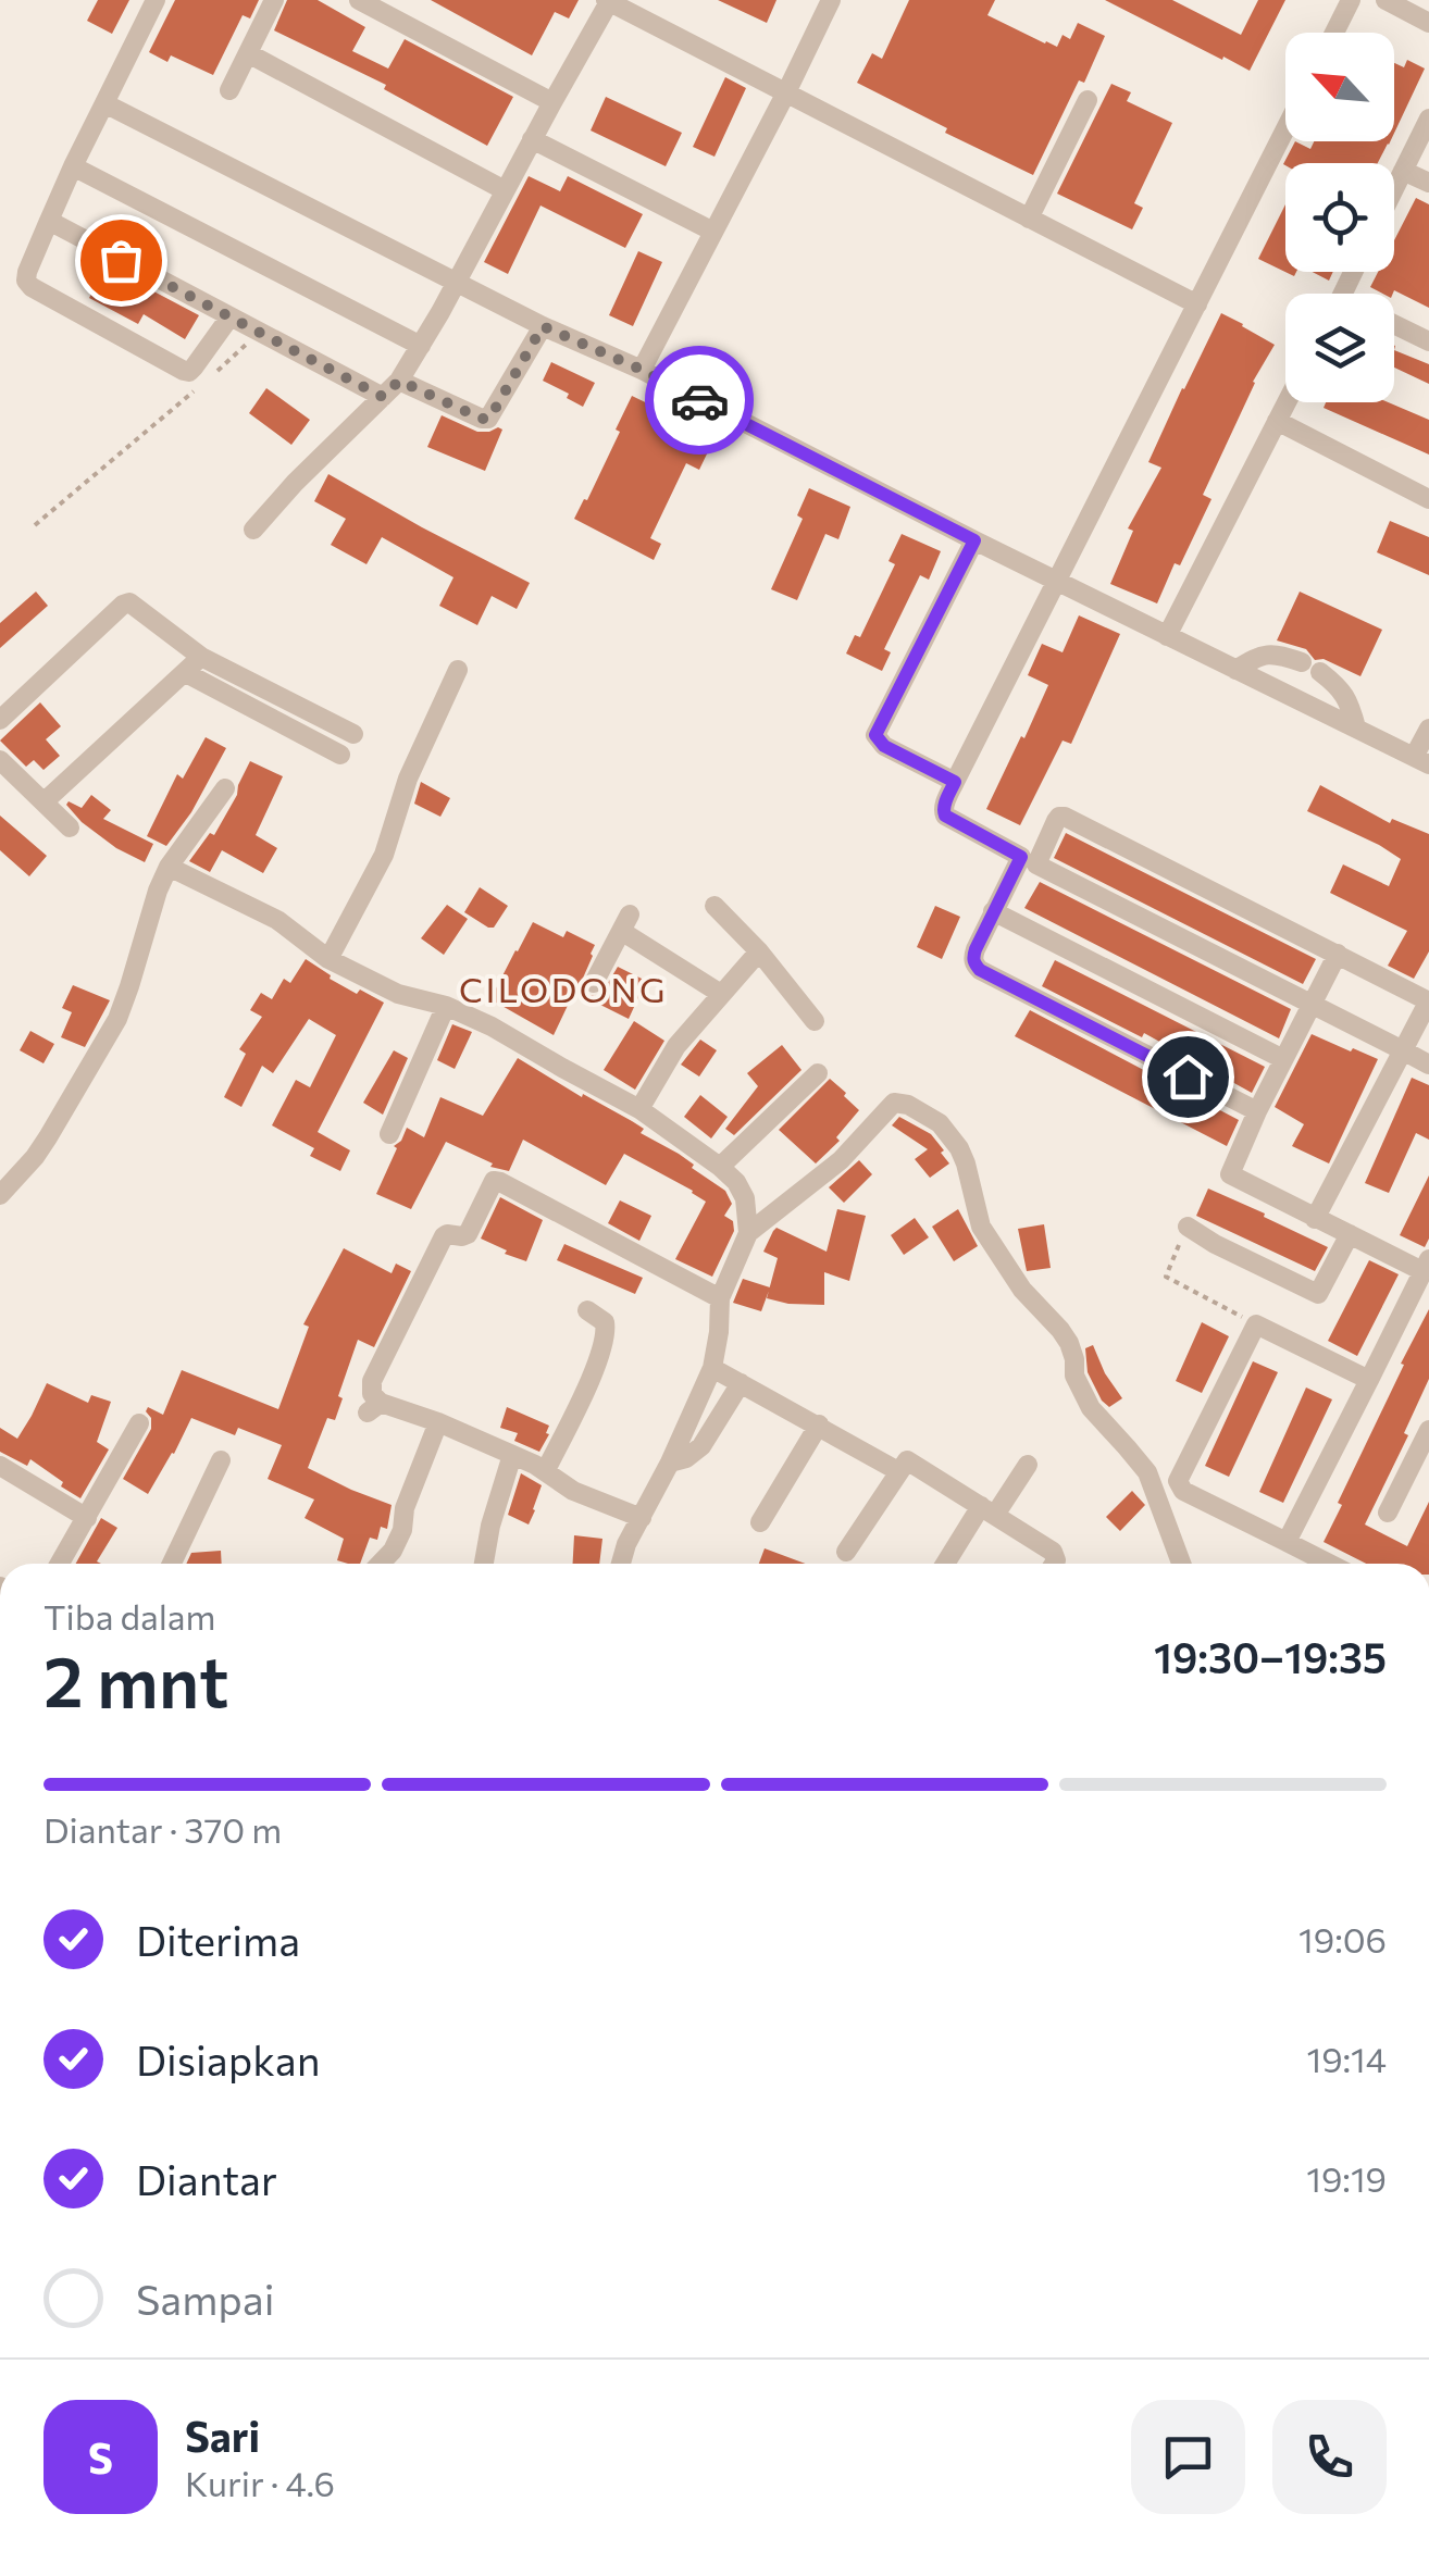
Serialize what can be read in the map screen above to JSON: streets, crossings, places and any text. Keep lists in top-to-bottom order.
{
  "districts": ["CILODONG"],
  "north": "top left",
  "page": {
    "heading": ["2 mnt", "Tiba dalam", "19:30–19:35"],
    "panel": ["Sari", "Kurir · 4.6"],
    "bar": "Diantar · 370 m",
    "list": [
      ["Diterima", "19:06"],
      ["Disiapkan", "19:14"],
      ["Diantar", "19:19"],
      "Sampai"
    ],
    "round": "S"
  }
}
